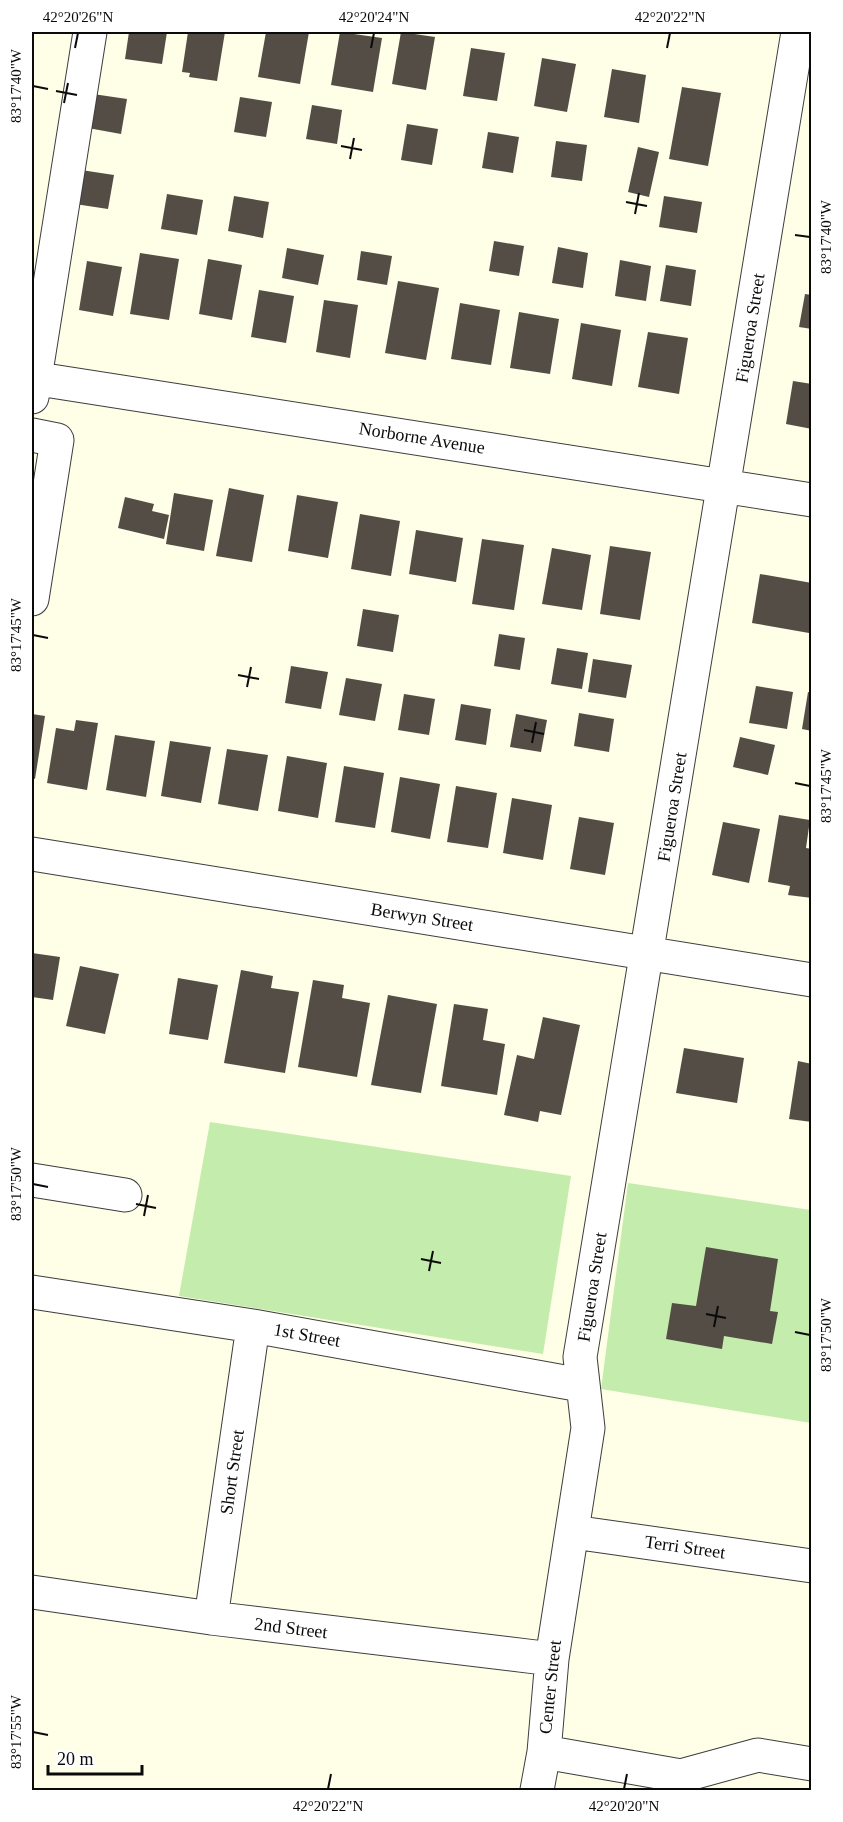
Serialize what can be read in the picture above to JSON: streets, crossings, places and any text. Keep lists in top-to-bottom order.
{
  "streets": {
    "street": [
      "Figueroa Street",
      "Norborne Avenue",
      "Berwyn Street",
      "1st Street",
      "Short Street",
      "Terri Street",
      "2nd Street",
      "Center Street"
    ]
  },
  "crossings": [
    ["Figueroa Street", "Norborne Avenue"],
    ["Figueroa Street", "Berwyn Street"],
    ["Figueroa Street", "1st Street"],
    ["Figueroa Street", "Terri Street"],
    ["Figueroa Street", "Center Street"],
    ["1st Street", "Short Street"],
    ["Short Street", "2nd Street"],
    ["2nd Street", "Center Street"]
  ],
  "scale_bar": "20 m",
  "coordinates": [
    "42°20'26\"N",
    "42°20'24\"N",
    "42°20'22\"N",
    "83°17'40\"W",
    "83°17'45\"W",
    "83°17'50\"W",
    "83°17'55\"W",
    "42°20'20\"N"
  ]
}
